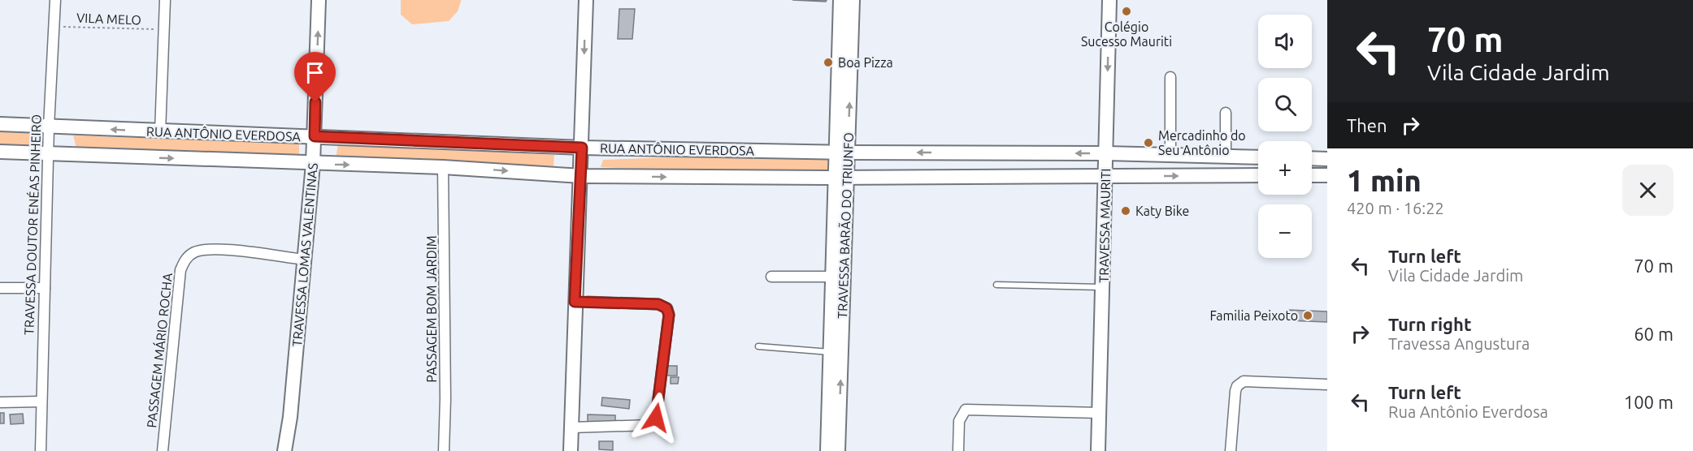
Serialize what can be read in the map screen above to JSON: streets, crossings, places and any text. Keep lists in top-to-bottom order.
{
  "streets": {
    "street": [
      "RUA ANTÔNIO EVERDOSA",
      "TRAVESSA DOUTOR ENÉAS PINHEIRO",
      "TRAVESSA BARÃO DO TRIUNFO",
      "TRAVESSA MAURITI",
      "TRAVESSA LOMAS VALENTINAS",
      "PASSAGEM BOM JARDIM",
      "PASSAGEM MÁRIO ROCHA"
    ],
    "path": ["VILA MELO"]
  },
  "crossings": [
    ["VILA MELO", "TRAVESSA DOUTOR ENÉAS PINHEIRO"],
    ["RUA ANTÔNIO EVERDOSA", "TRAVESSA DOUTOR ENÉAS PINHEIRO"],
    ["RUA ANTÔNIO EVERDOSA", "TRAVESSA BARÃO DO TRIUNFO"],
    ["RUA ANTÔNIO EVERDOSA", "TRAVESSA MAURITI"],
    ["RUA ANTÔNIO EVERDOSA", "TRAVESSA LOMAS VALENTINAS"],
    ["RUA ANTÔNIO EVERDOSA", "PASSAGEM BOM JARDIM"],
    ["TRAVESSA LOMAS VALENTINAS", "PASSAGEM MÁRIO ROCHA"]
  ],
  "places": [
    "Colégio Sucesso Mauriti",
    "Boa Pizza",
    "Mercadinho do Seu Antônio",
    "Katy Bike",
    "Familia Peixoto"
  ],
  "page": {
    "turn": ["70 m", "Vila Cidade Jardim"],
    "map_buttons": ["+", "−"],
    "then": "Then",
    "heading": ["1 min", "420 m · 16:22"],
    "list": [
      {
        "name": "Turn left",
        "note": "Vila Cidade Jardim",
        "value": "70 m"
      },
      {
        "name": "Turn right",
        "note": "Travessa Angustura",
        "value": "60 m"
      },
      {
        "name": "Turn left",
        "note": "Rua Antônio Everdosa",
        "value": "100 m"
      }
    ]
  }
}
